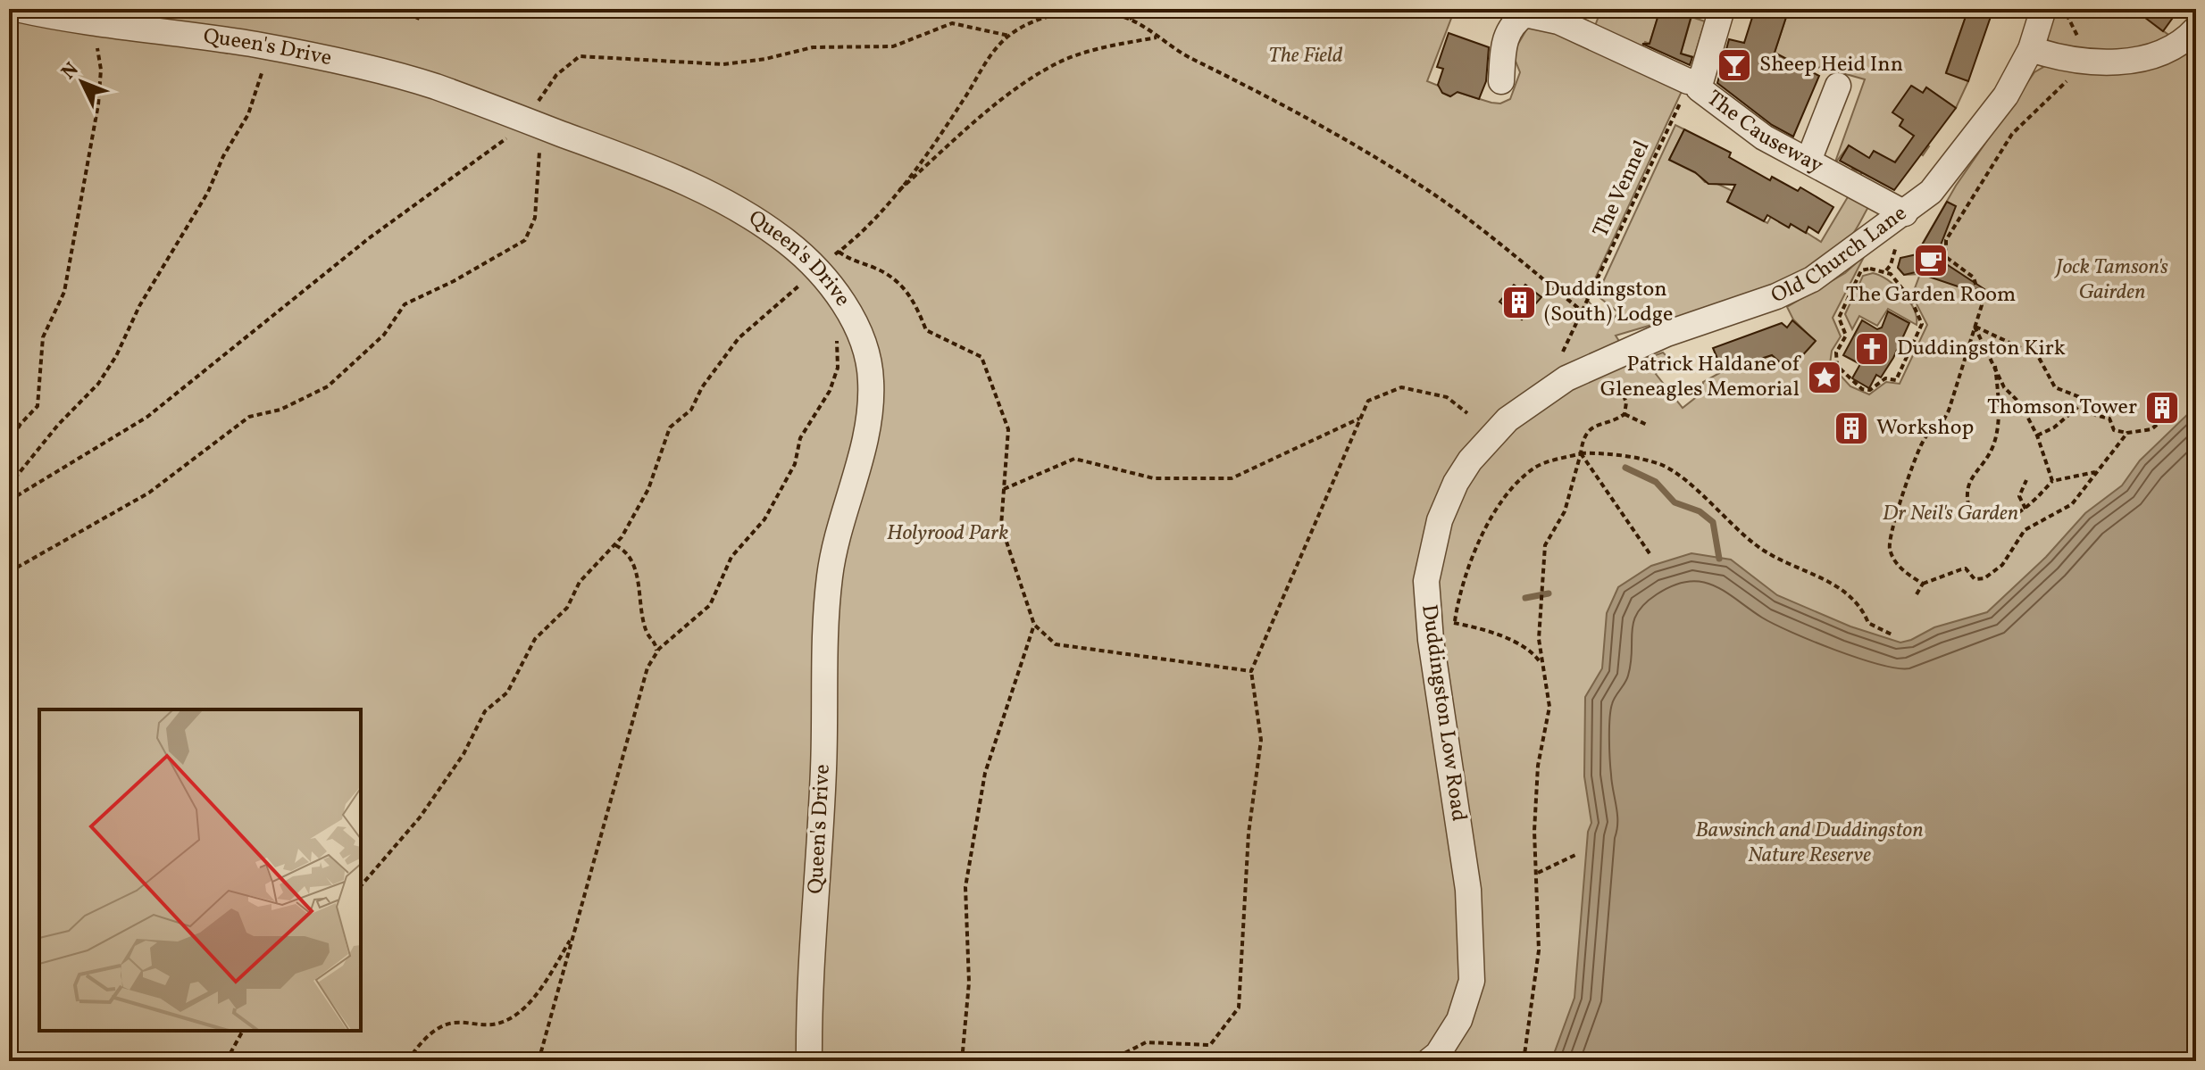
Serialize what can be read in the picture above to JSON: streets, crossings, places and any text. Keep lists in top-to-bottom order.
{
  "streets": {
    "street": [
      "Queen's Drive",
      "The Causeway",
      "Old Church Lane",
      "Duddingston Low Road"
    ],
    "path": ["The Vennel"]
  },
  "crossings": [
    ["The Causeway", "The Vennel"],
    ["The Causeway", "Old Church Lane"],
    ["Old Church Lane", "Duddingston Low Road"]
  ],
  "parks": [
    "The Field",
    "Jock Tamson's Gairden",
    "Dr Neil's Garden",
    "Holyrood Park",
    "Bawsinch and Duddingston Nature Reserve"
  ],
  "places": {
    "bar": ["Sheep Heid Inn"],
    "cafe": ["The Garden Room"],
    "building": ["Duddingston (South) Lodge", "Thomson Tower", "Workshop"],
    "church": ["Duddingston Kirk"],
    "place": ["Patrick Haldane of Gleneagles Memorial"]
  },
  "north": "top left"
}
